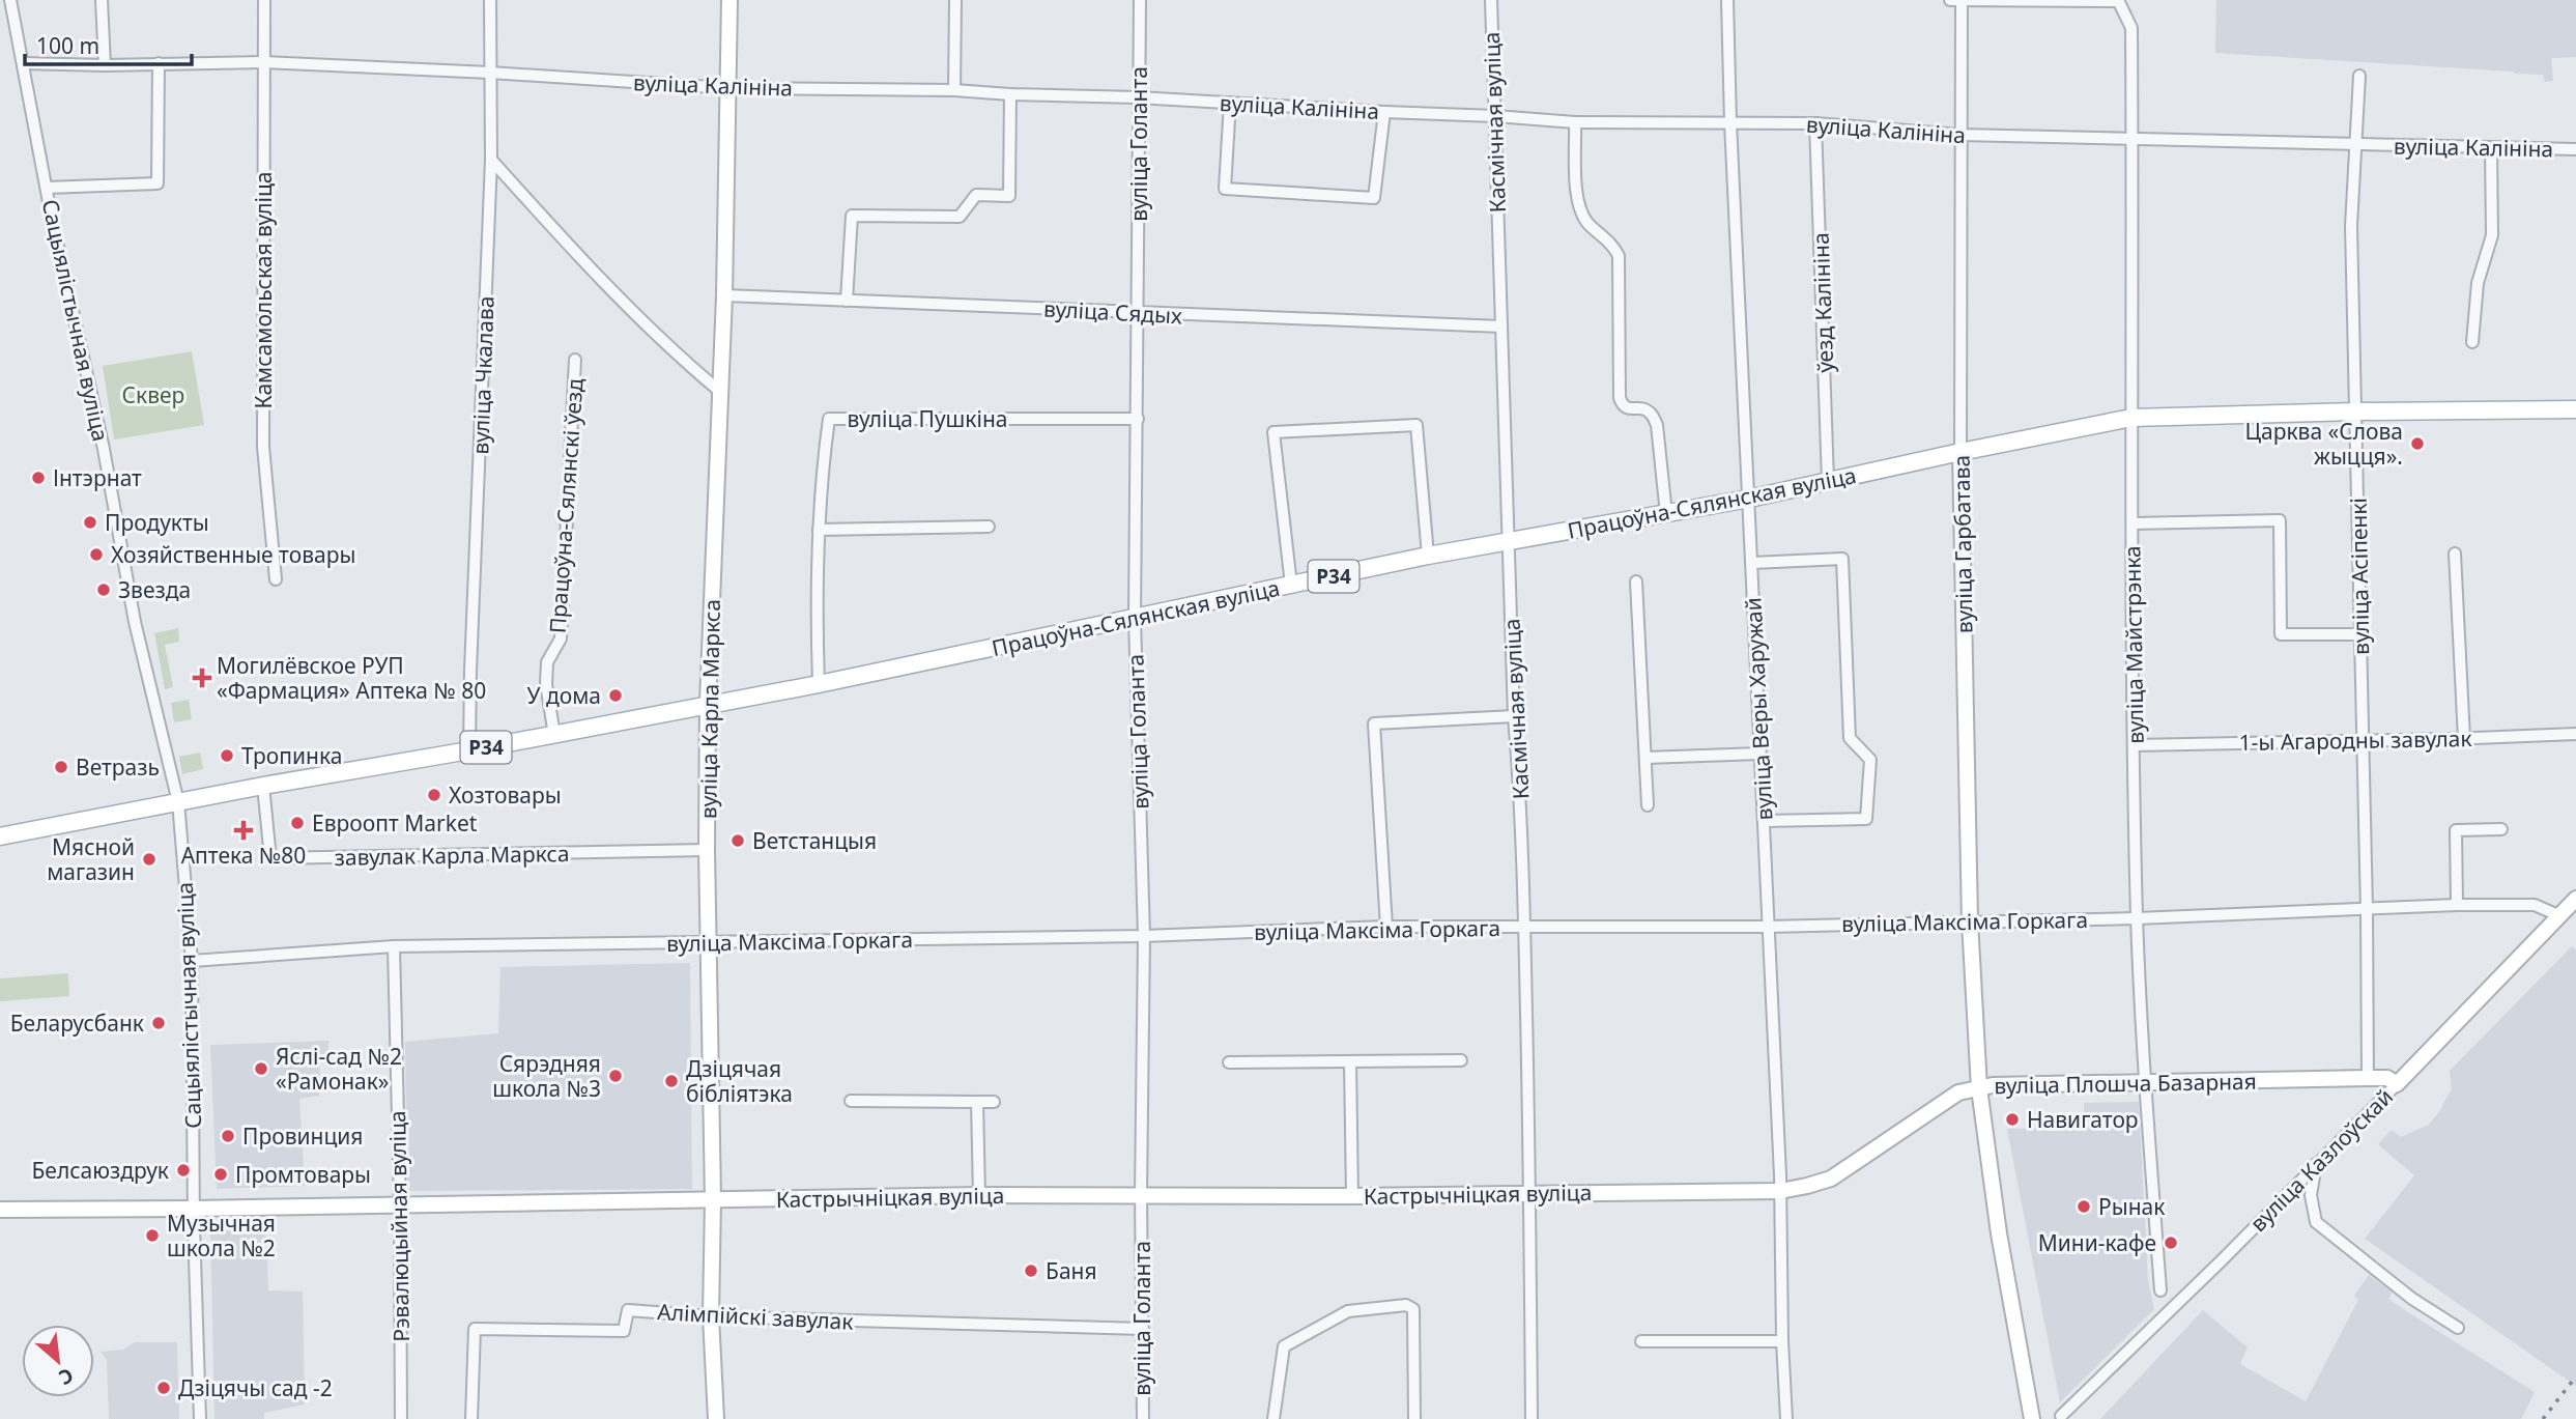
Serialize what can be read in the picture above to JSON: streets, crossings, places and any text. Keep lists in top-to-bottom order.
{
  "streets": {
    "main road": ["Працоўна-Сялянская вуліца", "Р34"],
    "street": [
      "вуліца Калініна",
      "Касмічная вуліца",
      "вуліца Голанта",
      "Камсамольская вуліца",
      "ўезд Калініна",
      "вуліца Сядых",
      "Сацыялістычная вуліца",
      "вуліца Чкалава",
      "вуліца Пушкіна",
      "Працоўна-Сялянскі ўезд",
      "вуліца Гарбатава",
      "вуліца Асіпенкі",
      "вуліца Майстрэнка",
      "вуліца Карла Маркса",
      "вуліца Веры Харужай",
      "1-ы Агародны завулак",
      "завулак Карла Маркса",
      "вуліца Максіма Горкага",
      "вуліца Плошча Базарная",
      "вуліца Казлоўскай",
      "Кастрычніцкая вуліца",
      "Рэвалюцыйная вуліца",
      "Алімпійскі завулак"
    ]
  },
  "crossings": [
    ["вуліца Калініна", "Касмічная вуліца"],
    ["вуліца Калініна", "вуліца Голанта"],
    ["вуліца Калініна", "Камсамольская вуліца"],
    ["вуліца Калініна", "ўезд Калініна"],
    ["вуліца Калініна", "Сацыялістычная вуліца"],
    ["вуліца Калініна", "вуліца Чкалава"],
    ["вуліца Калініна", "вуліца Гарбатава"],
    ["вуліца Калініна", "вуліца Асіпенкі"],
    ["вуліца Калініна", "вуліца Майстрэнка"],
    ["вуліца Калініна", "вуліца Карла Маркса"],
    ["вуліца Калініна", "вуліца Веры Харужай"],
    ["Касмічная вуліца", "вуліца Сядых"],
    ["Касмічная вуліца", "Працоўна-Сялянская вуліца"],
    ["Касмічная вуліца", "вуліца Максіма Горкага"],
    ["Касмічная вуліца", "Кастрычніцкая вуліца"],
    ["вуліца Голанта", "вуліца Сядых"],
    ["вуліца Голанта", "вуліца Пушкіна"],
    ["вуліца Голанта", "Працоўна-Сялянская вуліца"],
    ["вуліца Голанта", "вуліца Максіма Горкага"],
    ["вуліца Голанта", "Кастрычніцкая вуліца"],
    ["вуліца Голанта", "Алімпійскі завулак"],
    ["ўезд Калініна", "Працоўна-Сялянская вуліца"],
    ["вуліца Сядых", "вуліца Карла Маркса"],
    ["Сацыялістычная вуліца", "Працоўна-Сялянская вуліца"],
    ["Сацыялістычная вуліца", "вуліца Максіма Горкага"],
    ["Сацыялістычная вуліца", "Кастрычніцкая вуліца"],
    ["вуліца Чкалава", "Працоўна-Сялянская вуліца"],
    ["вуліца Пушкіна", "Працоўна-Сялянская вуліца"],
    ["Працоўна-Сялянская вуліца", "Працоўна-Сялянскі ўезд"],
    ["Працоўна-Сялянская вуліца", "вуліца Гарбатава"],
    ["Працоўна-Сялянская вуліца", "вуліца Асіпенкі"],
    ["Працоўна-Сялянская вуліца", "вуліца Майстрэнка"],
    ["Працоўна-Сялянская вуліца", "вуліца Карла Маркса"],
    ["Працоўна-Сялянская вуліца", "вуліца Веры Харужай"],
    ["Працоўна-Сялянская вуліца", "завулак Карла Маркса"],
    ["вуліца Гарбатава", "вуліца Максіма Горкага"],
    ["вуліца Гарбатава", "вуліца Плошча Базарная"],
    ["вуліца Асіпенкі", "1-ы Агародны завулак"],
    ["вуліца Асіпенкі", "вуліца Максіма Горкага"],
    ["вуліца Асіпенкі", "вуліца Плошча Базарная"],
    ["вуліца Майстрэнка", "1-ы Агародны завулак"],
    ["вуліца Майстрэнка", "вуліца Максіма Горкага"],
    ["вуліца Майстрэнка", "вуліца Плошча Базарная"],
    ["вуліца Карла Маркса", "завулак Карла Маркса"],
    ["вуліца Карла Маркса", "вуліца Максіма Горкага"],
    ["вуліца Карла Маркса", "Кастрычніцкая вуліца"],
    ["вуліца Карла Маркса", "Алімпійскі завулак"],
    ["вуліца Веры Харужай", "вуліца Максіма Горкага"],
    ["вуліца Веры Харужай", "вуліца Плошча Базарная"],
    ["вуліца Веры Харужай", "Кастрычніцкая вуліца"],
    ["вуліца Максіма Горкага", "вуліца Казлоўскай"],
    ["вуліца Максіма Горкага", "Рэвалюцыйная вуліца"],
    ["вуліца Плошча Базарная", "Кастрычніцкая вуліца"],
    ["Кастрычніцкая вуліца", "Рэвалюцыйная вуліца"]
  ],
  "parks": ["Сквер"],
  "places": {
    "other": [
      "Царква «Слова жыцця».",
      "Інтэрнат",
      "Продукты",
      "Хозяйственные товары",
      "Звезда",
      "У дома",
      "Тропинка",
      "Ветразь",
      "Хозтовары",
      "Евроопт Market",
      "Ветстанцыя",
      "Мясной магазин",
      "Беларусбанк",
      "Яслі-сад №2 «Рамонак»",
      "Сярэдняя школа №3",
      "Дзіцячая бібліятэка",
      "Навигатор",
      "Провинция",
      "Белсаюздрук",
      "Промтовары",
      "Рынак",
      "Музычная школа №2",
      "Мини-кафе",
      "Баня",
      "Дзіцячы сад -2"
    ],
    "health": ["Могилёвское РУП «Фармация» Аптека № 80", "Аптека №80"]
  },
  "scale_bar": "100 m",
  "north": "bottom right"
}
